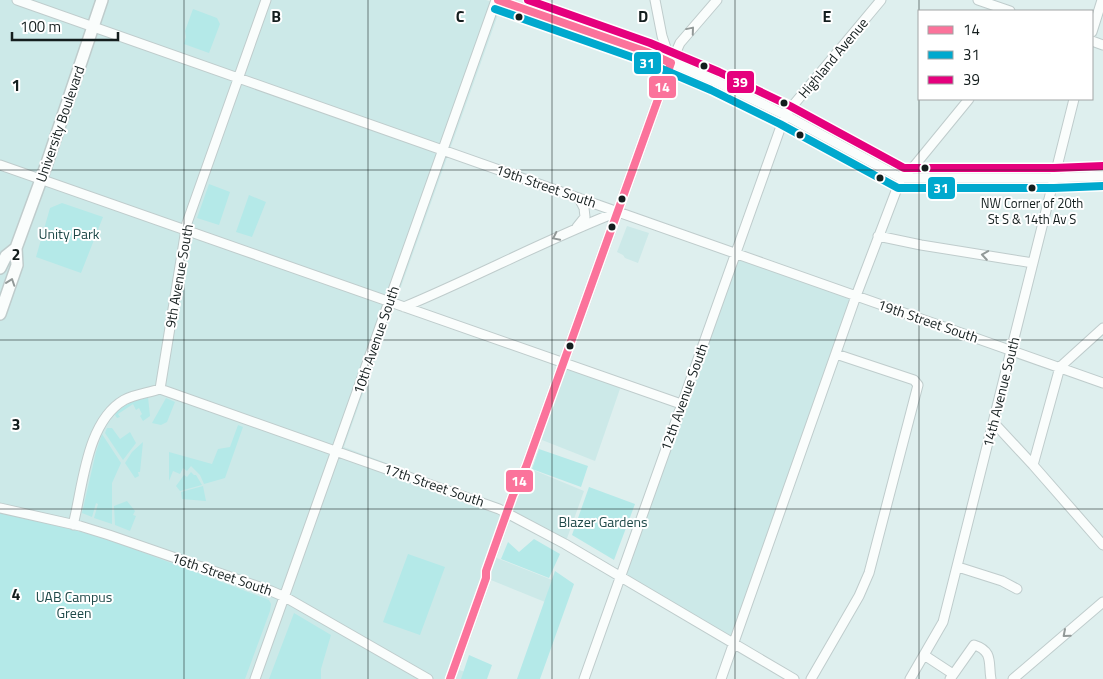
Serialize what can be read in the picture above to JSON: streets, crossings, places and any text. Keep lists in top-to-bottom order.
{
  "streets": {
    "main road": ["University Boulevard"],
    "street": [
      "Highland Avenue",
      "19th Street South",
      "9th Avenue South",
      "10th Avenue South",
      "14th Avenue South",
      "12th Avenue South",
      "17th Street South",
      "16th Street South"
    ]
  },
  "crossings": [
    ["Highland Avenue", "12th Avenue South"],
    ["University Boulevard", "19th Street South"],
    ["19th Street South", "9th Avenue South"],
    ["19th Street South", "10th Avenue South"],
    ["19th Street South", "14th Avenue South"],
    ["19th Street South", "12th Avenue South"],
    ["9th Avenue South", "17th Street South"],
    ["10th Avenue South", "17th Street South"],
    ["10th Avenue South", "16th Street South"],
    ["12th Avenue South", "17th Street South"]
  ],
  "parks": ["Unity Park", "Blazer Gardens", "UAB Campus Green"],
  "places": ["NW Corner of 20th St S & 14th Av S"],
  "lines": ["transit line 14", "transit line 39", "transit line 31"],
  "legend": ["14", "31", "39"],
  "scale_bar": "100 m",
  "grid": {
    "columns": [
      "B",
      "C",
      "D",
      "E"
    ],
    "rows": [
      "1",
      "2",
      "3",
      "4"
    ]
  }
}
